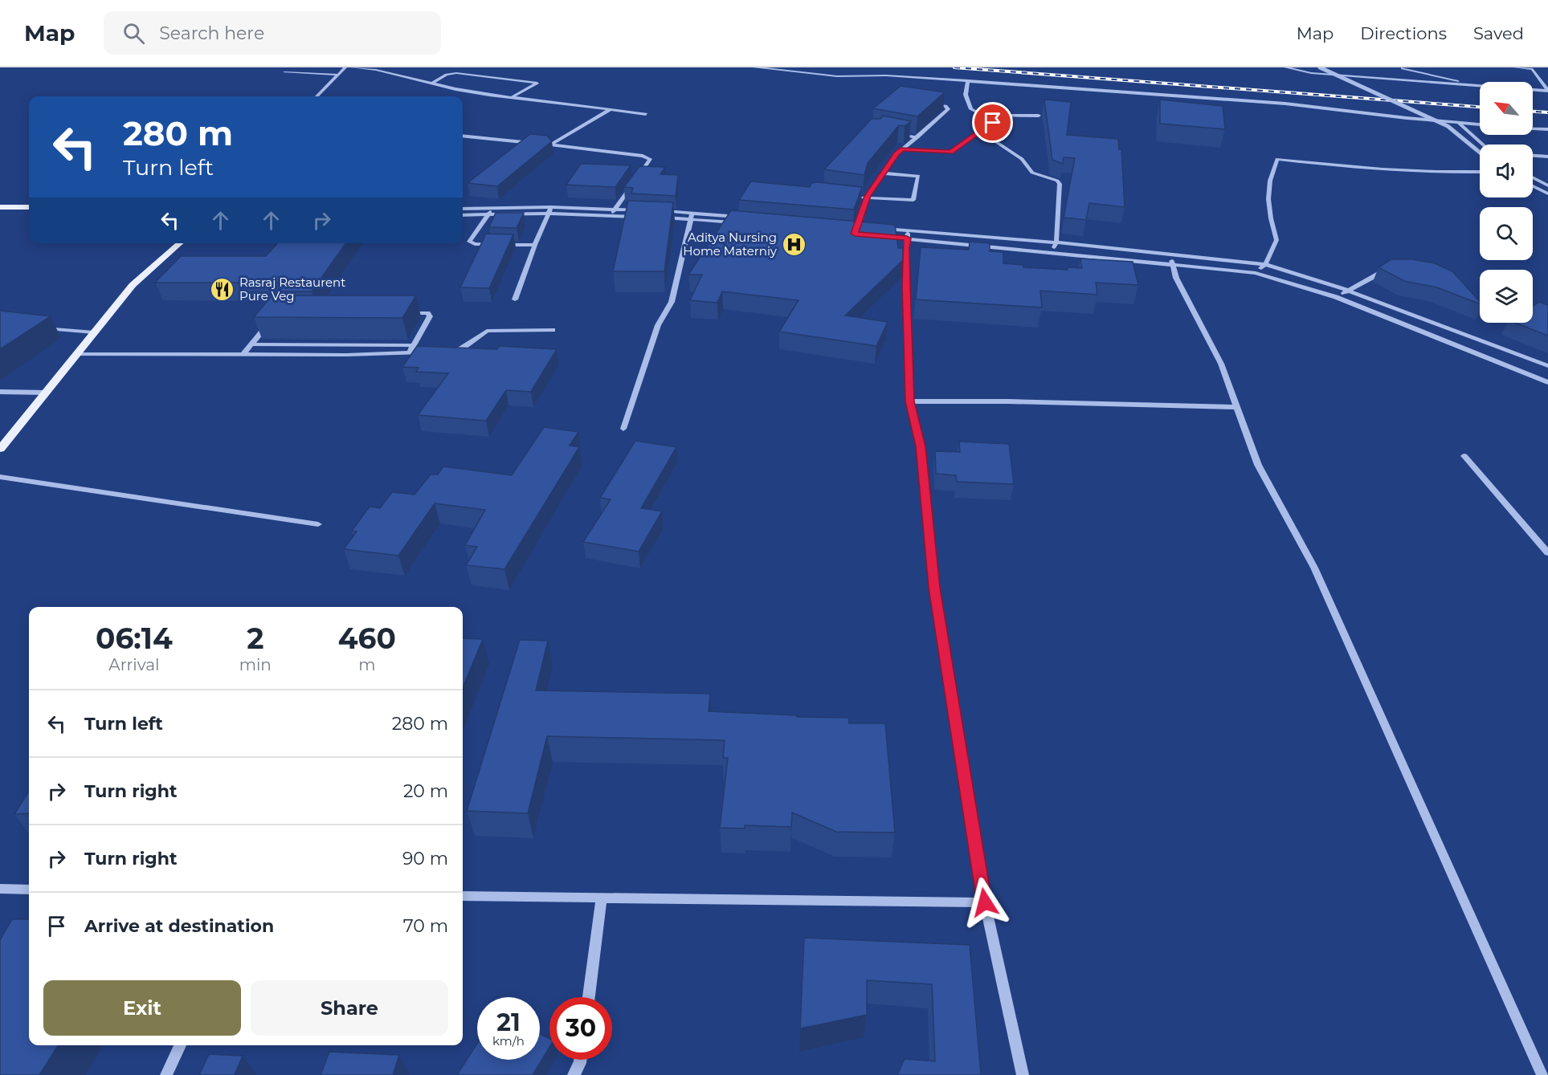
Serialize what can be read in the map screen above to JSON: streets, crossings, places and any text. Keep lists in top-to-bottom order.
{
  "places": {
    "hospital": ["Aditya Nursing Home Materniy"],
    "restaurant": ["Rasraj Restaurent Pure Veg"]
  },
  "north": "top left",
  "page": {
    "header": "Map",
    "search": "Search here",
    "nav": ["Map", "Directions", "Saved"],
    "turn": ["280 m", "Turn left"],
    "eta": [
      "06:14",
      "Arrival",
      "2",
      "min",
      "460",
      "m"
    ],
    "list": [
      {
        "name": "Turn left",
        "value": "280 m"
      },
      {
        "name": "Turn right",
        "value": "20 m"
      },
      {
        "name": "Turn right",
        "value": "90 m"
      },
      {
        "name": "Arrive at destination",
        "value": "70 m"
      }
    ],
    "buttons": ["Exit", "Share"],
    "speed": "21 km/h",
    "limit": "30"
  }
}
